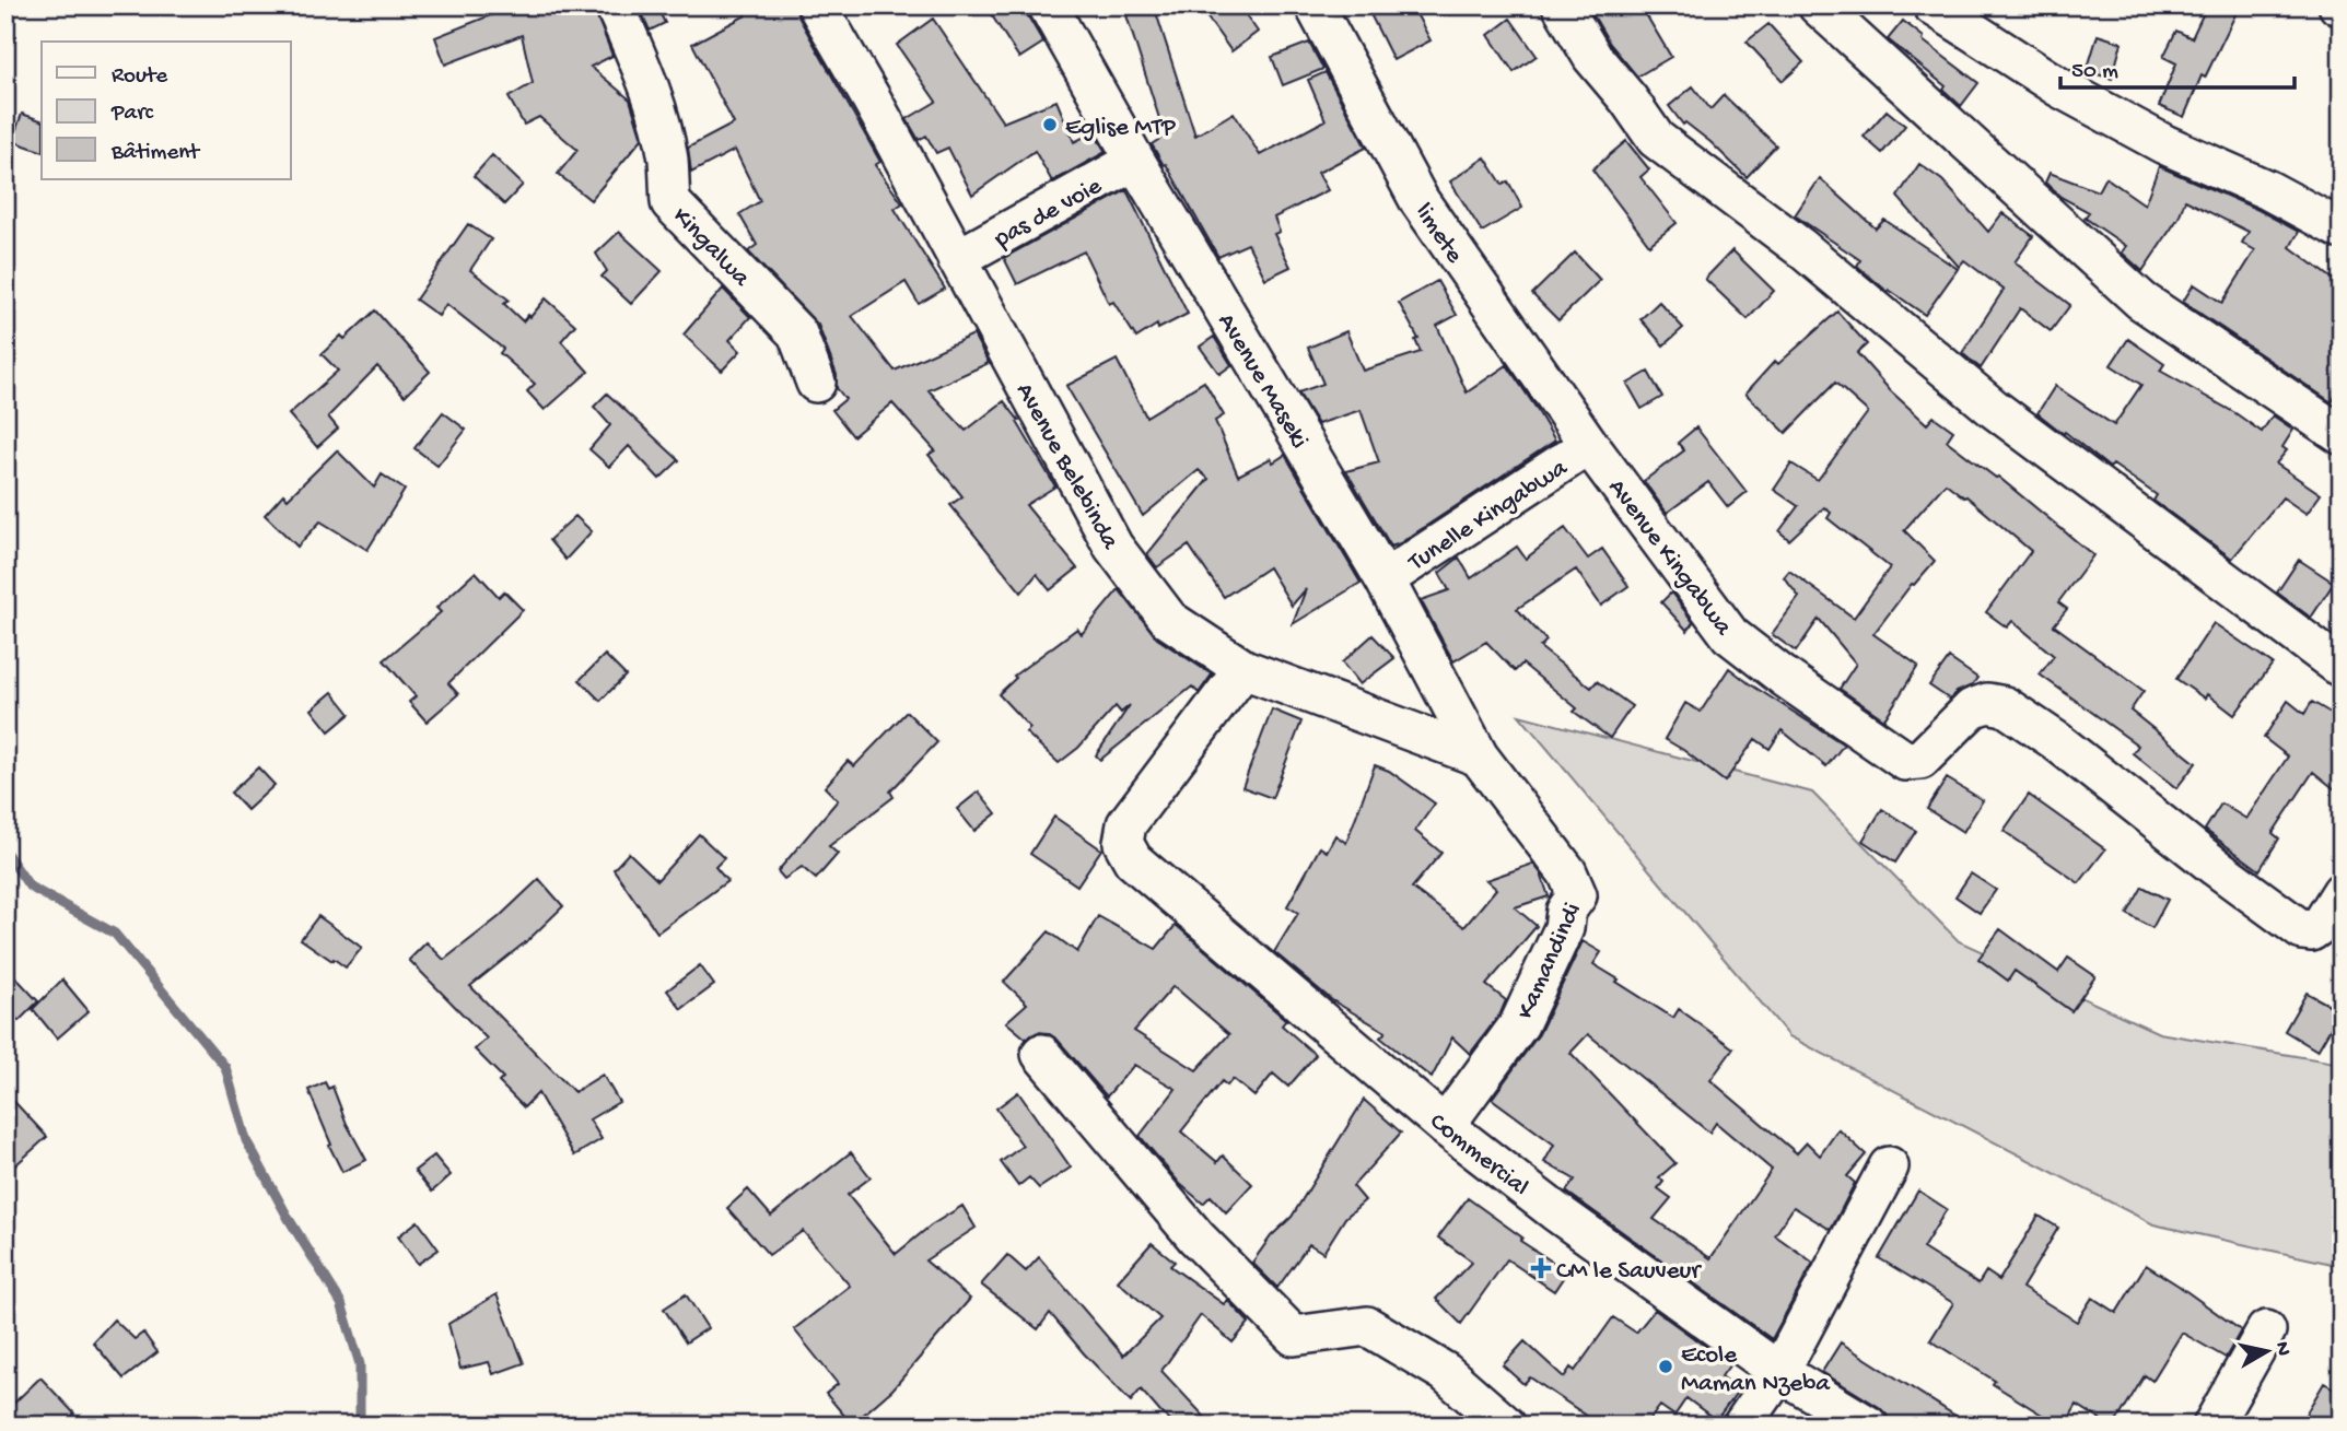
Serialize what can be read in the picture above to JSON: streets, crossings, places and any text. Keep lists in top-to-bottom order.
{
  "streets": {
    "street": [
      "pas de voie",
      "limete",
      "Kingalwa",
      "Avenue Maseki",
      "Avenue Belebinda",
      "Tunelle Kingabwa",
      "Avenue Kingabwa",
      "Kamandindi",
      "Commercial"
    ]
  },
  "crossings": [
    ["pas de voie", "Avenue Maseki"],
    ["pas de voie", "Avenue Belebinda"],
    ["limete", "Tunelle Kingabwa"],
    ["limete", "Avenue Kingabwa"],
    ["Avenue Maseki", "Avenue Belebinda"],
    ["Avenue Maseki", "Tunelle Kingabwa"],
    ["Avenue Maseki", "Kamandindi"],
    ["Avenue Belebinda", "Kamandindi"],
    ["Avenue Belebinda", "Commercial"],
    ["Tunelle Kingabwa", "Avenue Kingabwa"],
    ["Kamandindi", "Commercial"]
  ],
  "places": {
    "other": ["Eglise MTP", "Ecole Maman Nzeba"],
    "health": ["CM le Sauveur"]
  },
  "legend": ["Route", "Parc", "Bâtiment"],
  "scale_bar": "50 m",
  "north": "right"
}
